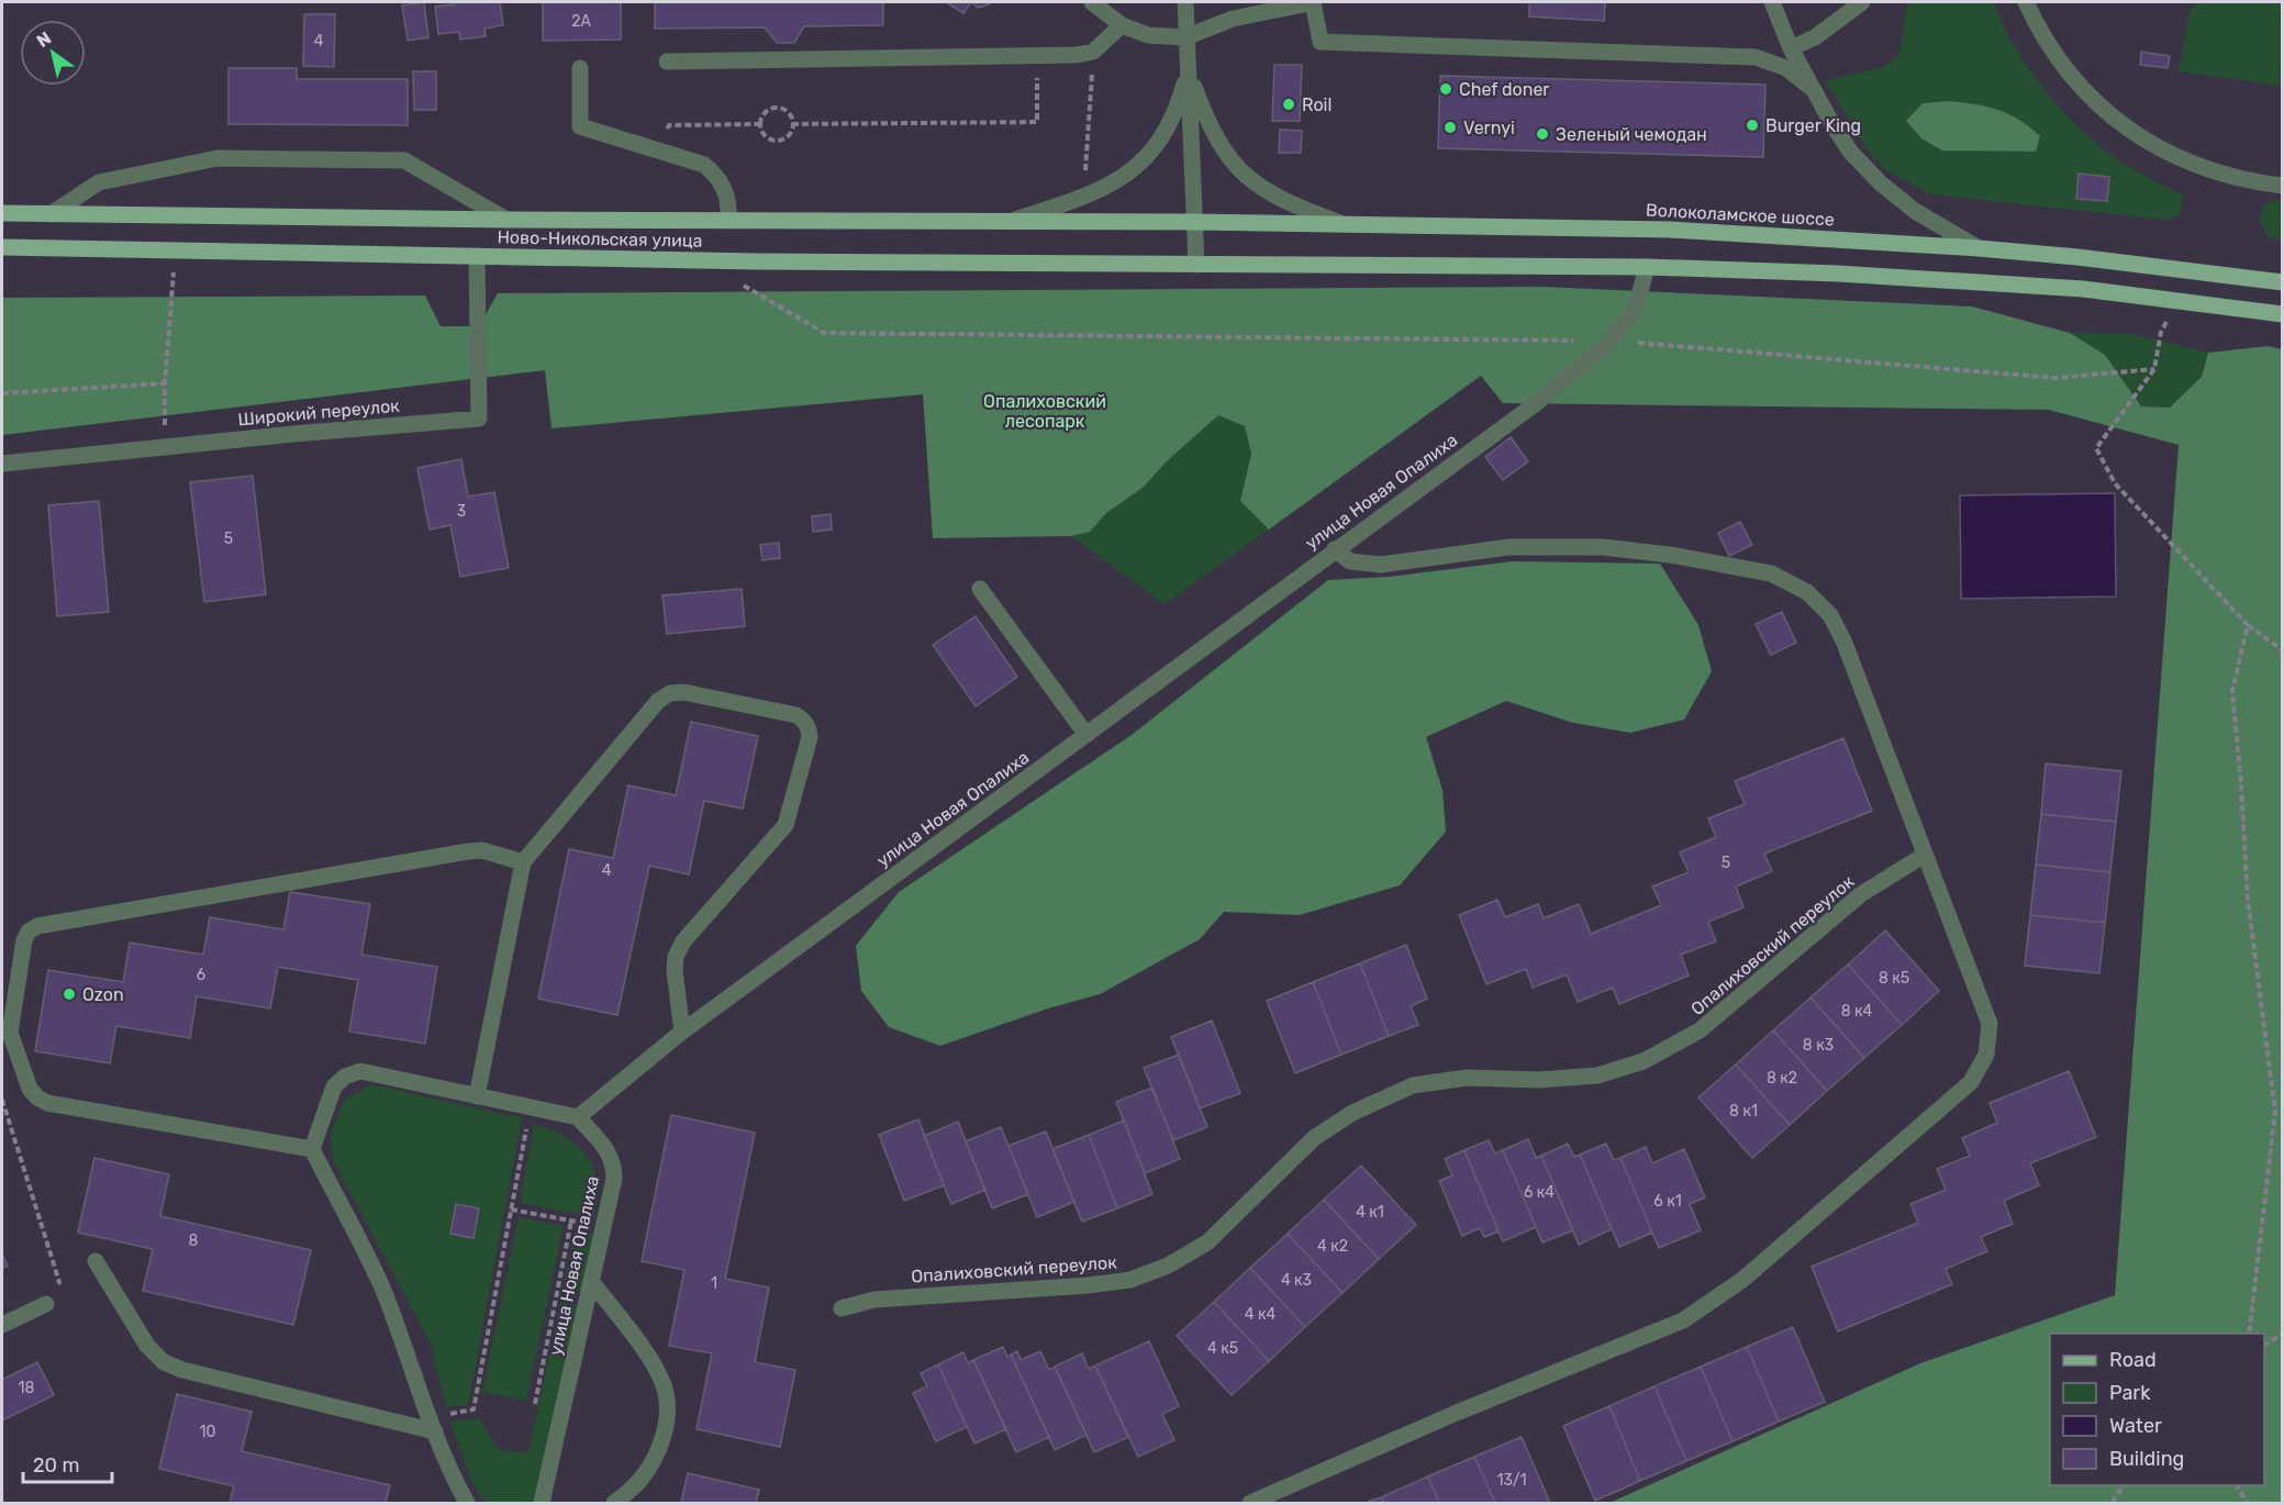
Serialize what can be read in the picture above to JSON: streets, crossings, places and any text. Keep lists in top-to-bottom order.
{
  "streets": {
    "main road": ["Волоколамское шоссе", "Ново-Никольская улица"],
    "street": ["Широкий переулок", "улица Новая Опалиха", "Опалиховский переулок"]
  },
  "crossings": [
    ["Волоколамское шоссе", "Ново-Никольская улица"],
    ["Ново-Никольская улица", "Широкий переулок"]
  ],
  "parks": ["Опалиховский лесопарк"],
  "places": [
    "Chef doner",
    "Roil",
    "Burger King",
    "Vernyi",
    "Зеленый чемодан",
    "Ozon"
  ],
  "house_numbers": [
    "2А",
    "4",
    "3",
    "5",
    "5",
    "4",
    "6",
    "8 к5",
    "8 к4",
    "8 к3",
    "8 к2",
    "8 к1",
    "6 к4",
    "6 к1",
    "4 к1",
    "8",
    "4 к2",
    "4 к3",
    "1",
    "4 к4",
    "4 к5",
    "18",
    "10",
    "13/1"
  ],
  "legend": [
    "Road",
    "Park",
    "Water",
    "Building"
  ],
  "scale_bar": "20 m",
  "north": "top left"
}
